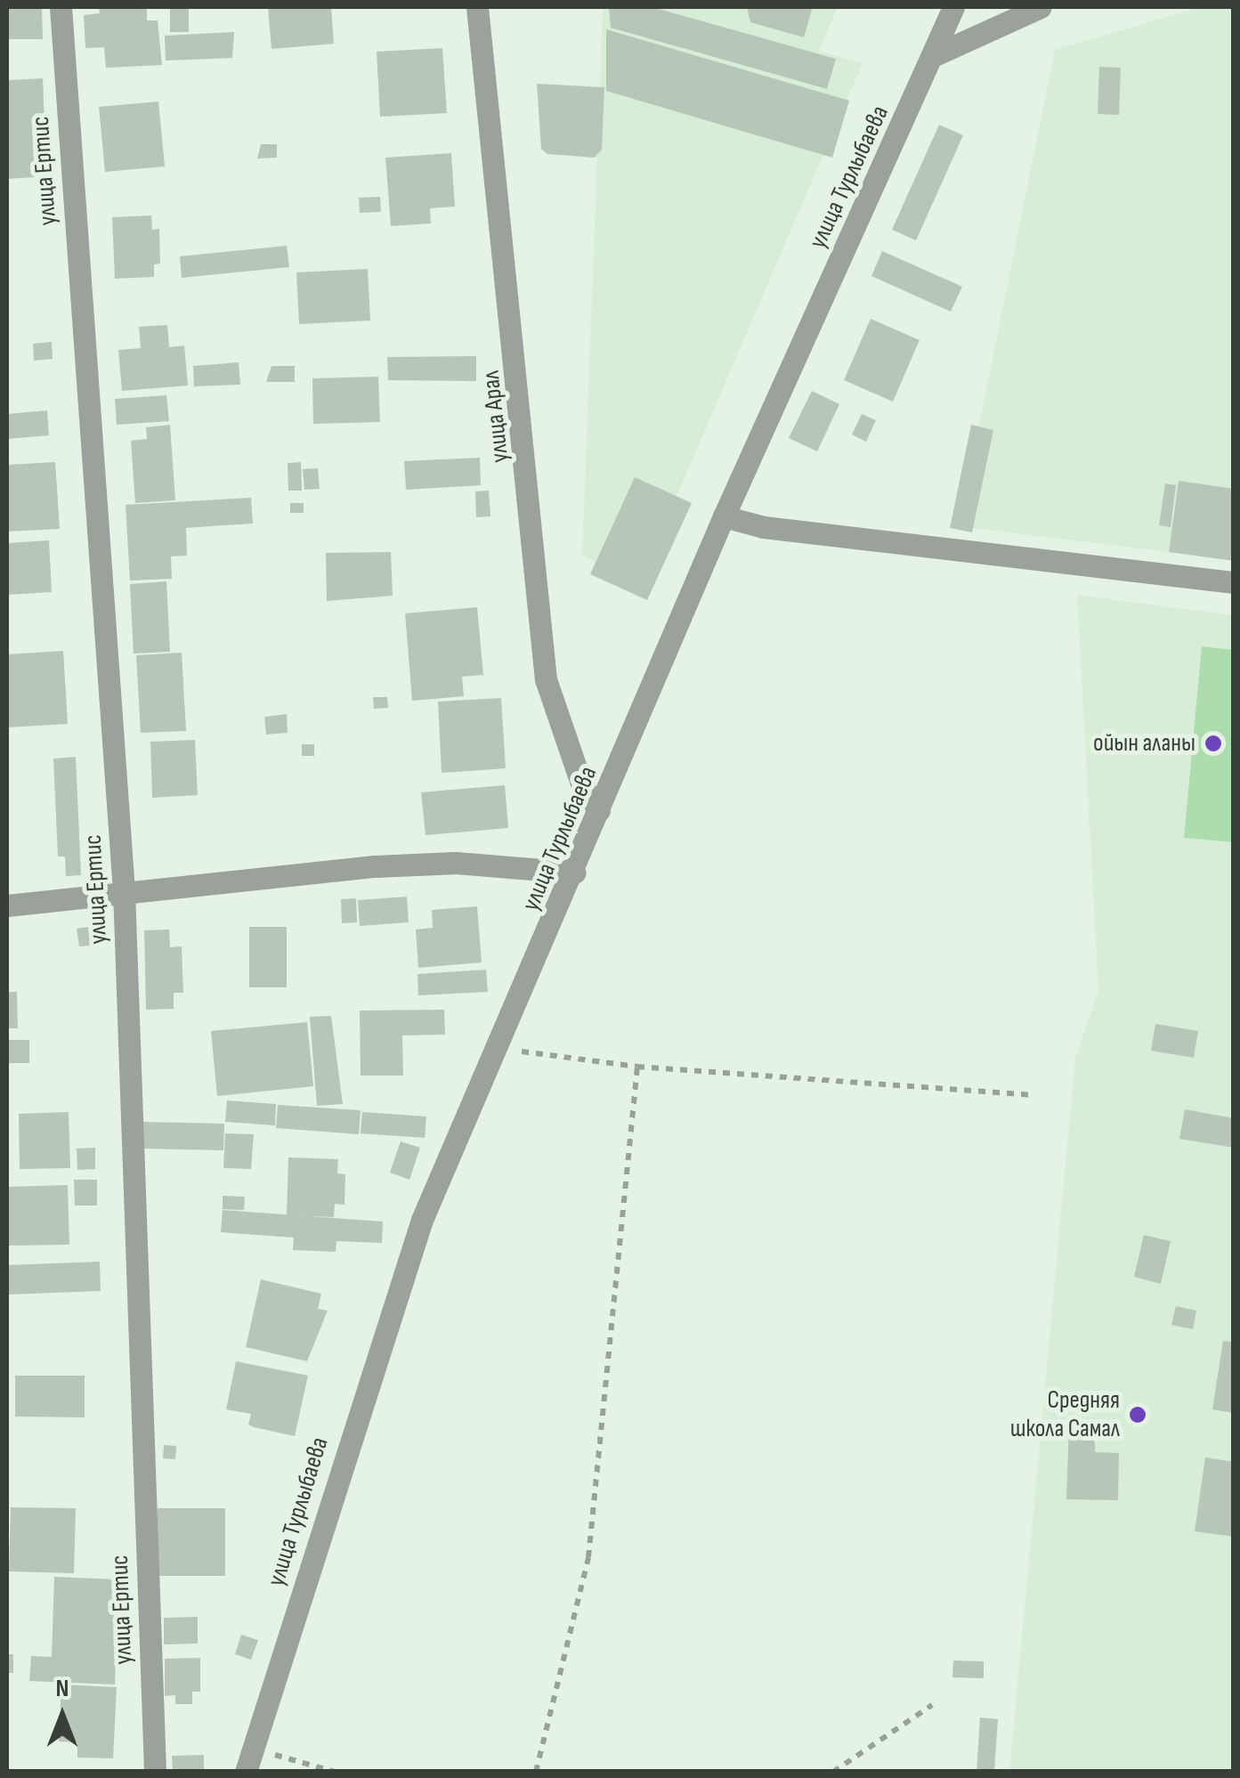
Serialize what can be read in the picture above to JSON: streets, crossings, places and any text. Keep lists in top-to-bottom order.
{
  "streets": {
    "street": ["улица Ертис", "улица Турлыбаева", "улица Арал"]
  },
  "crossings": [
    ["улица Турлыбаева", "улица Арал"]
  ],
  "places": ["ойын аланы", "Средняя школа Самал"],
  "north": "top"
}
